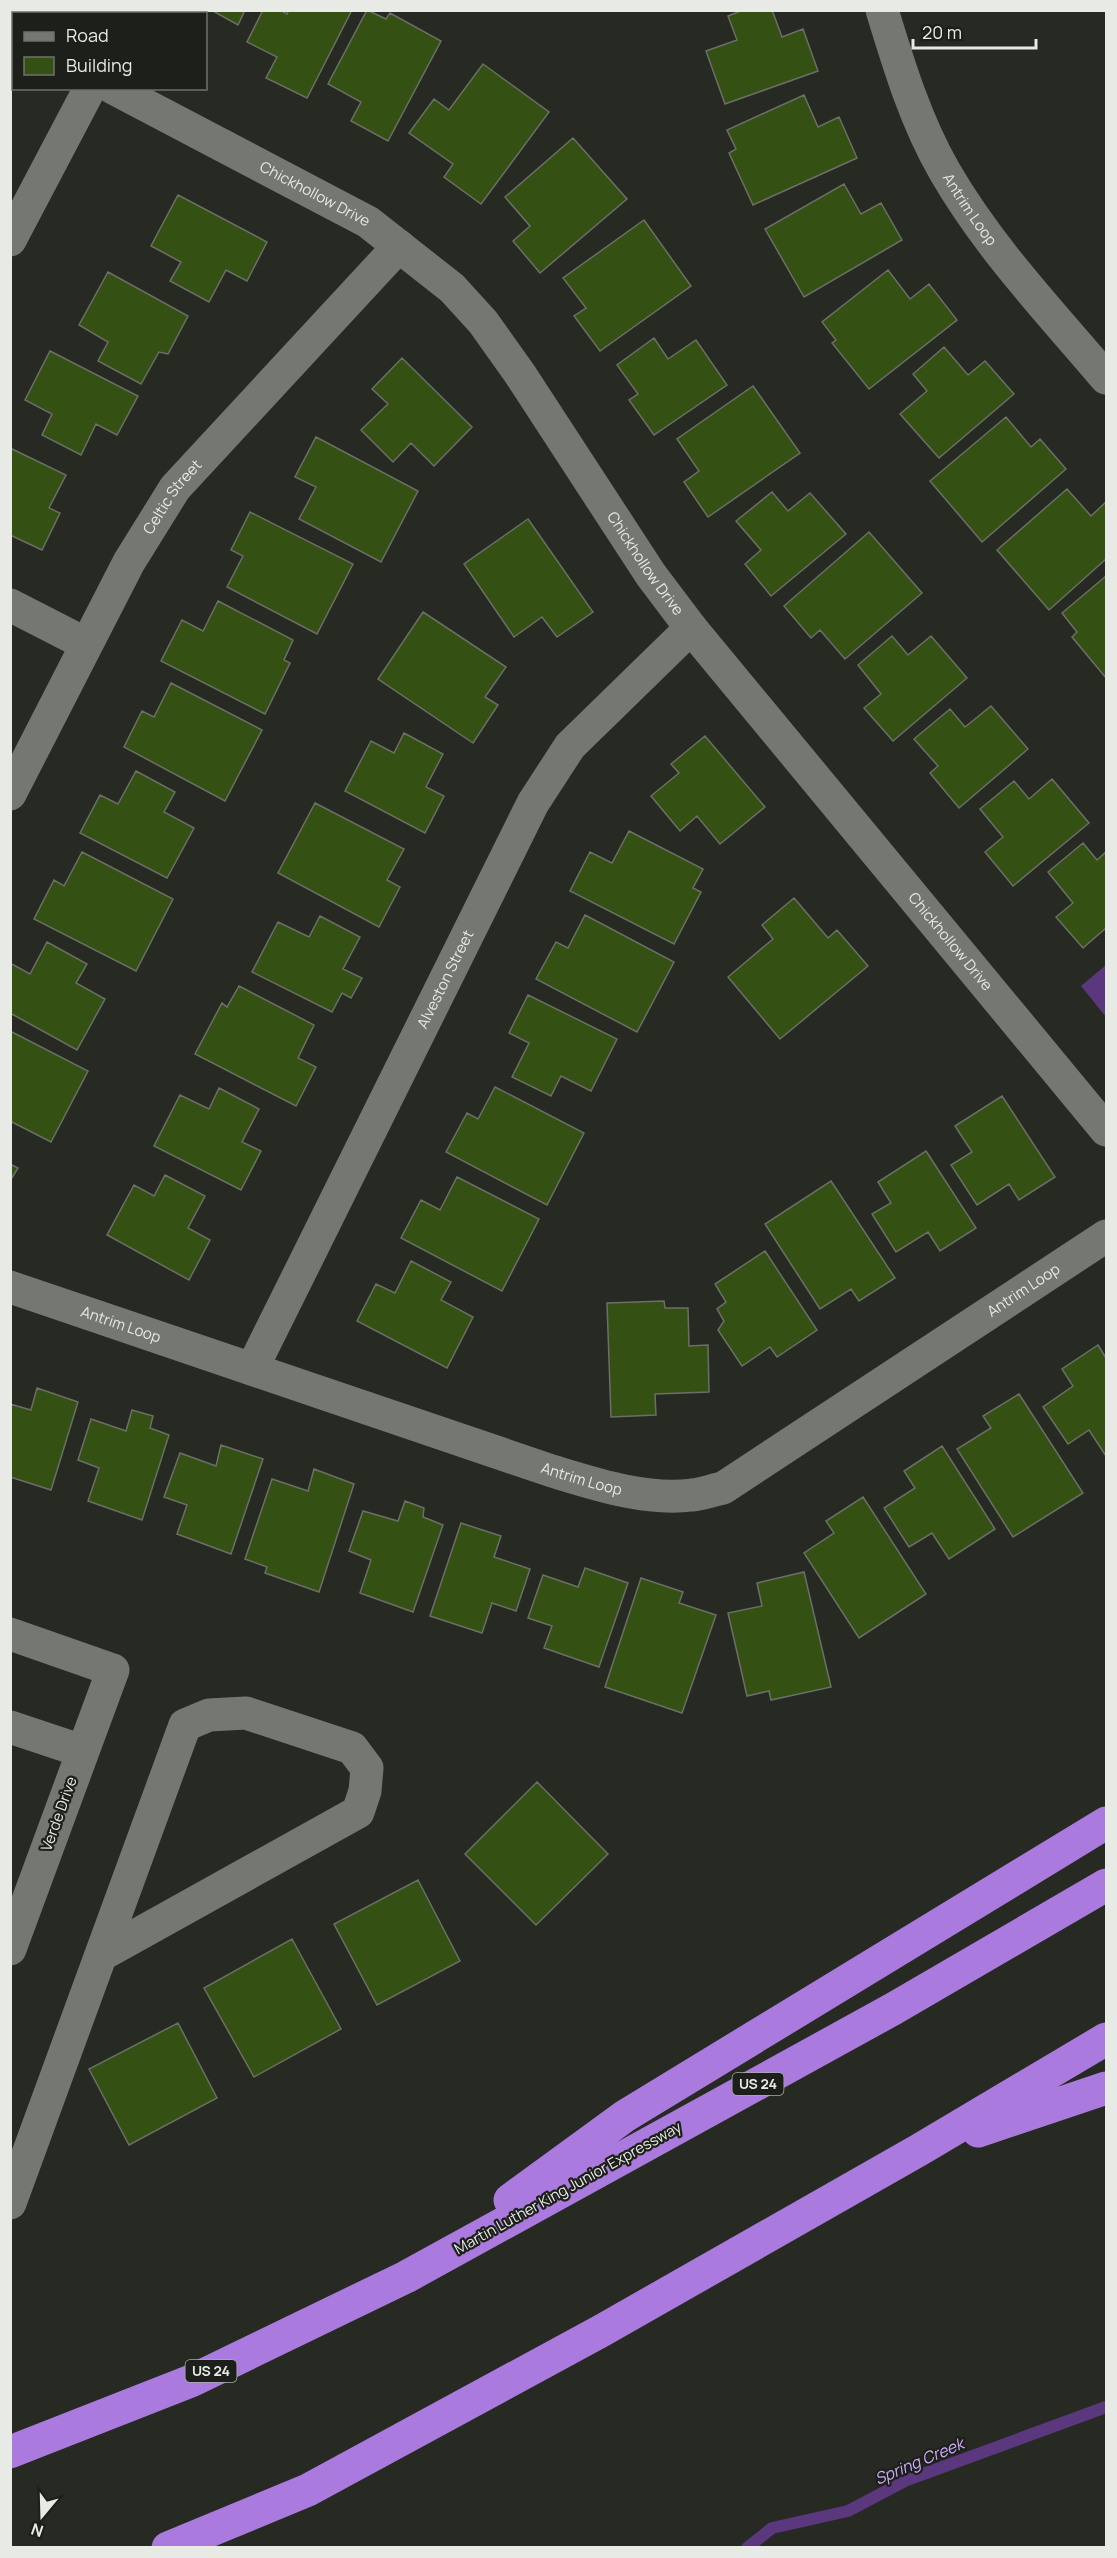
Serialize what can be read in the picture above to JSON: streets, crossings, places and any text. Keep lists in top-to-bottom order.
{
  "streets": {
    "highway": ["US 24", "Martin Luther King Junior Expressway"],
    "street": [
      "Chickhollow Drive",
      "Antrim Loop",
      "Celtic Street",
      "Alveston Street",
      "Verde Drive"
    ]
  },
  "crossings": [
    ["Chickhollow Drive", "Celtic Street"],
    ["Chickhollow Drive", "Alveston Street"],
    ["Antrim Loop", "Alveston Street"]
  ],
  "water": ["Spring Creek"],
  "legend": ["Road", "Building"],
  "scale_bar": "20 m",
  "north": "bottom"
}
